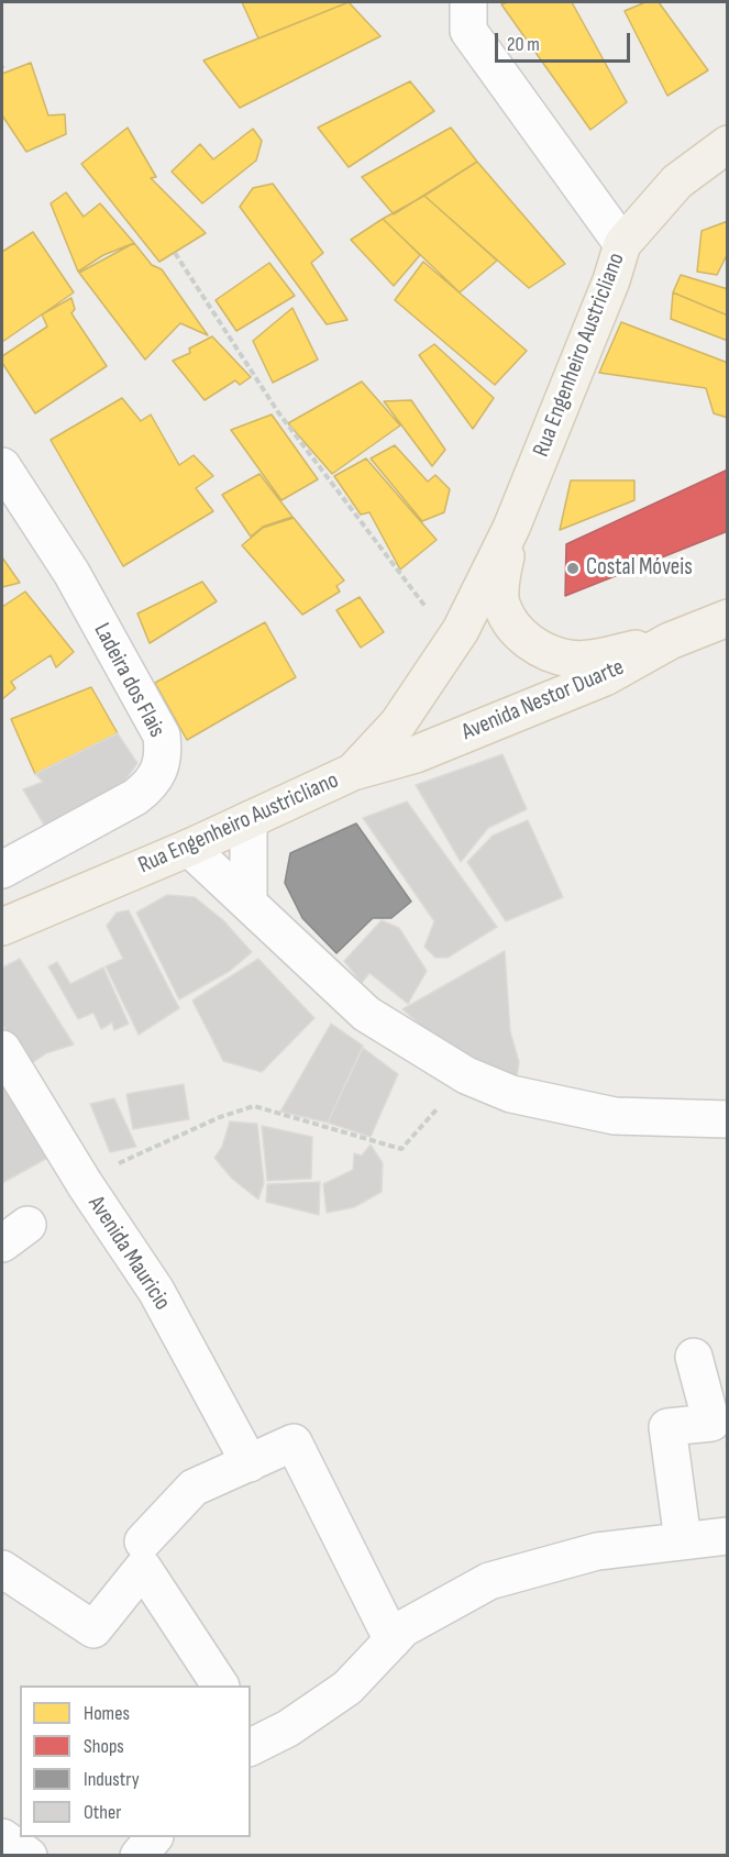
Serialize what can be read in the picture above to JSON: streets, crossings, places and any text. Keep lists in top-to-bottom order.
{
  "streets": {
    "main road": ["Rua Engenheiro Austricliano", "Avenida Nestor Duarte"],
    "street": ["Ladeira dos Flais", "Avenida Mauricio"]
  },
  "crossings": [
    ["Rua Engenheiro Austricliano", "Avenida Nestor Duarte"]
  ],
  "places": ["Costal Móveis"],
  "legend": [
    "Homes",
    "Shops",
    "Industry",
    "Other"
  ],
  "scale_bar": "20 m"
}
